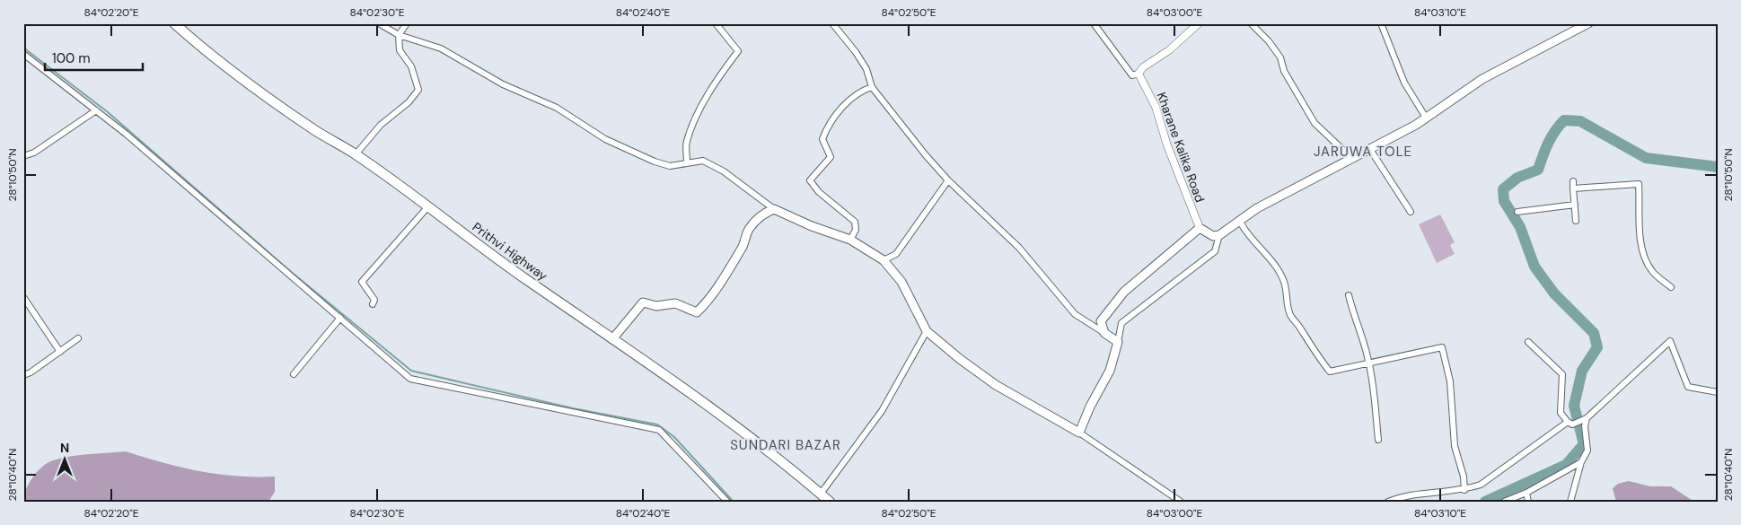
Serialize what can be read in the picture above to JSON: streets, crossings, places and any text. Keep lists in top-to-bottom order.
{
  "streets": {
    "highway": ["Prithvi Highway"],
    "street": ["Kharane Kalika Road"]
  },
  "districts": ["JARUWA TOLE", "SUNDARI BAZAR"],
  "scale_bar": "100 m",
  "north": "top",
  "coordinates": [
    "84°02'20\"E",
    "84°02'30\"E",
    "84°02'40\"E",
    "84°02'50\"E",
    "84°03'00\"E",
    "84°03'10\"E",
    "28°10'50\"N",
    "28°10'40\"N"
  ]
}
